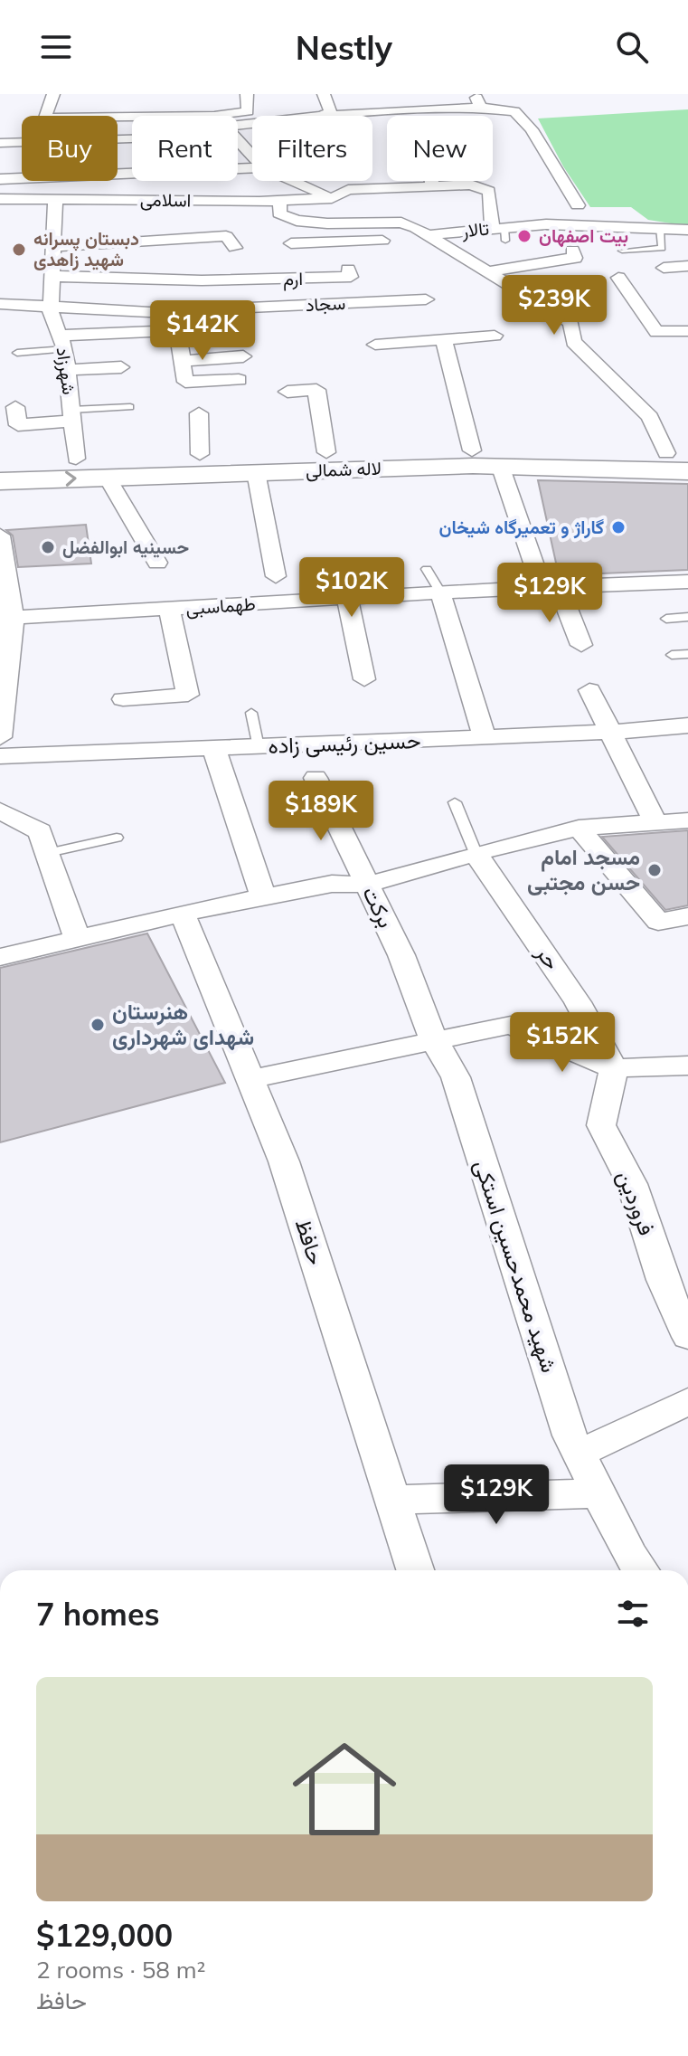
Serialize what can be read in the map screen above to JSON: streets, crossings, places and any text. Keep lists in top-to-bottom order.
{
  "streets": {
    "main road": ["لاله شمالی"],
    "street": [
      "اسلامی",
      "تالار",
      "ارم",
      "سجاد",
      "شهرزاد",
      "طهماسبی",
      "حسین رئیسی زاده",
      "برکت",
      "حر",
      "فروردین",
      "حافظ",
      "شهید محمدحسین استکی"
    ]
  },
  "crossings": [
    ["اسلامی", "تالار"],
    ["اسلامی", "شهرزاد"],
    ["ارم", "شهرزاد"],
    ["سجاد", "شهرزاد"],
    ["شهرزاد", "لاله شمالی"],
    ["برکت", "شهید محمدحسین استکی"],
    ["حر", "فروردین"]
  ],
  "places": [
    "بيت اصفهان",
    "دبستان پسرانه شهید زاهدی",
    "گاراژ و تعمیرگاه شیخان",
    "حسینیه ابوالفضل",
    "مسجد امام حسن مجتبی",
    "هنرستان شهدای شهرداری"
  ],
  "page": {
    "header": "Nestly",
    "chip": [
      "Buy",
      "Rent",
      "Filters",
      "New"
    ],
    "price": [
      "$239K",
      "$142K",
      "$102K",
      "$129K",
      "$189K",
      "$152K",
      "$129K"
    ],
    "heading": "7 homes",
    "list": [
      {
        "name": "$129,000",
        "note": "2 rooms · 58 m² · حافظ"
      }
    ]
  }
}
